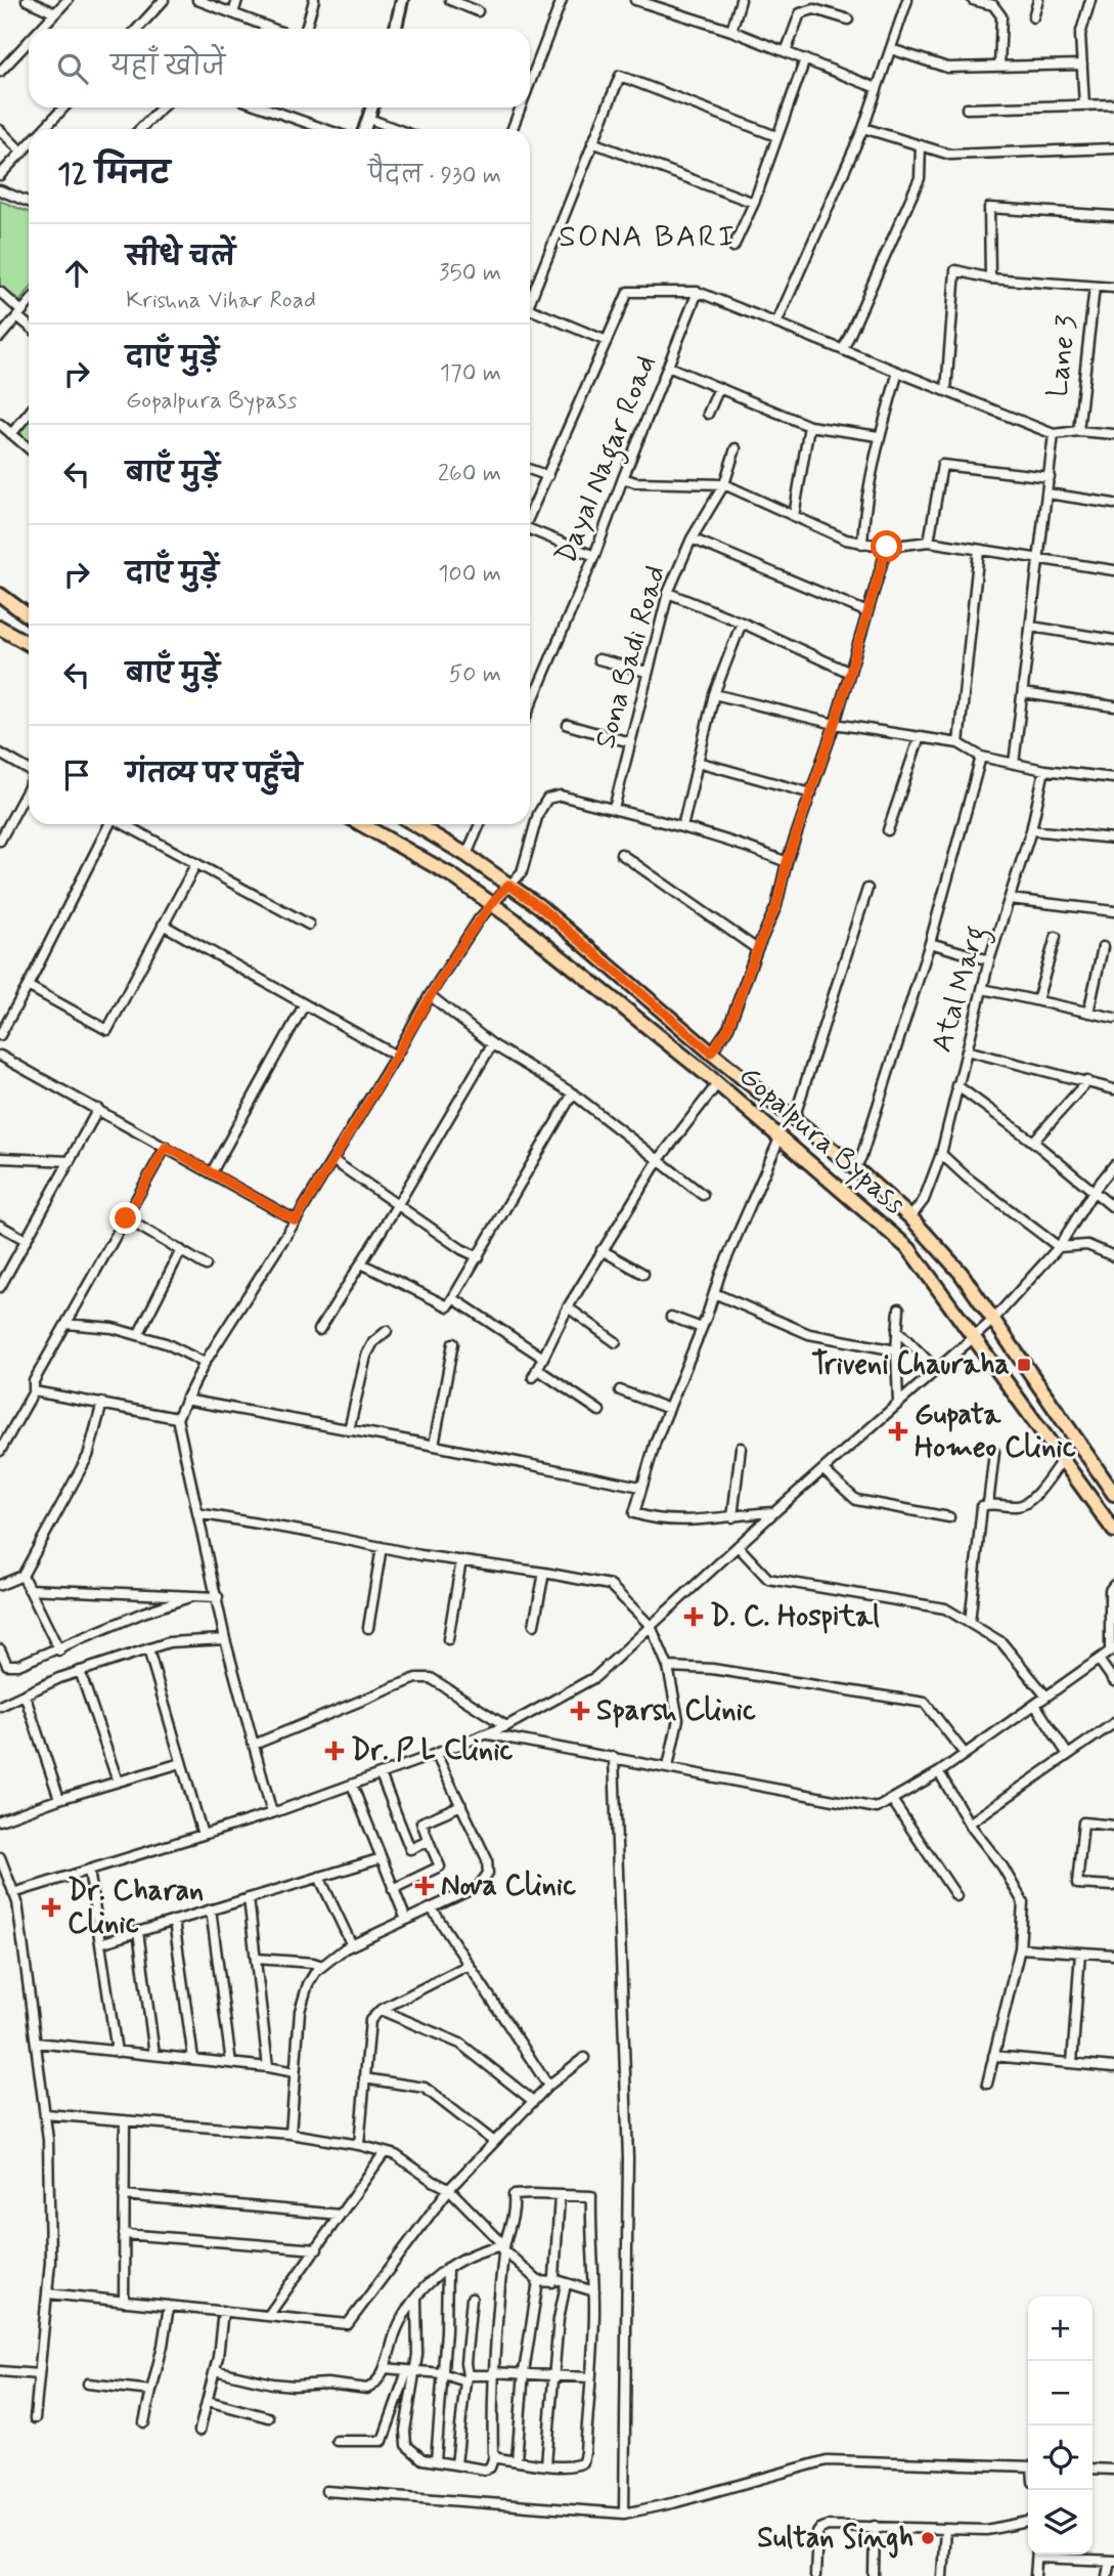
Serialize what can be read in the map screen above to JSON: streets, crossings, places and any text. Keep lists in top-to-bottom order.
{
  "streets": {
    "main road": ["Gopalpura Bypass"],
    "street": [
      "Lane 3",
      "Dayal Nagar Road",
      "Sona Badi Road",
      "Atal Marg"
    ]
  },
  "crossings": [
    ["Atal Marg", "Gopalpura Bypass"]
  ],
  "districts": ["SONA BARI"],
  "places": {
    "transit": ["Triveni Chauraha"],
    "health": [
      "Gupata Homeo Clinic",
      "D. C. Hospital",
      "Sparsh Clinic",
      "Dr. P L Clinic",
      "Nova Clinic",
      "Dr. Charan Clinic"
    ],
    "other": ["Sultan Singh"]
  },
  "page": {
    "search": "यहाँ खोजें",
    "heading": ["12 मिनट", "पैदल · 930 m"],
    "list": [
      ["सीधे चलें", "Krishna Vihar Road", "350 m"],
      ["दाएँ मुड़ें", "Gopalpura Bypass", "170 m"],
      ["बाएँ मुड़ें", "260 m"],
      ["दाएँ मुड़ें", "100 m"],
      ["बाएँ मुड़ें", "50 m"],
      "गंतव्य पर पहुँचे"
    ],
    "map_buttons": ["+", "−"]
  }
}
